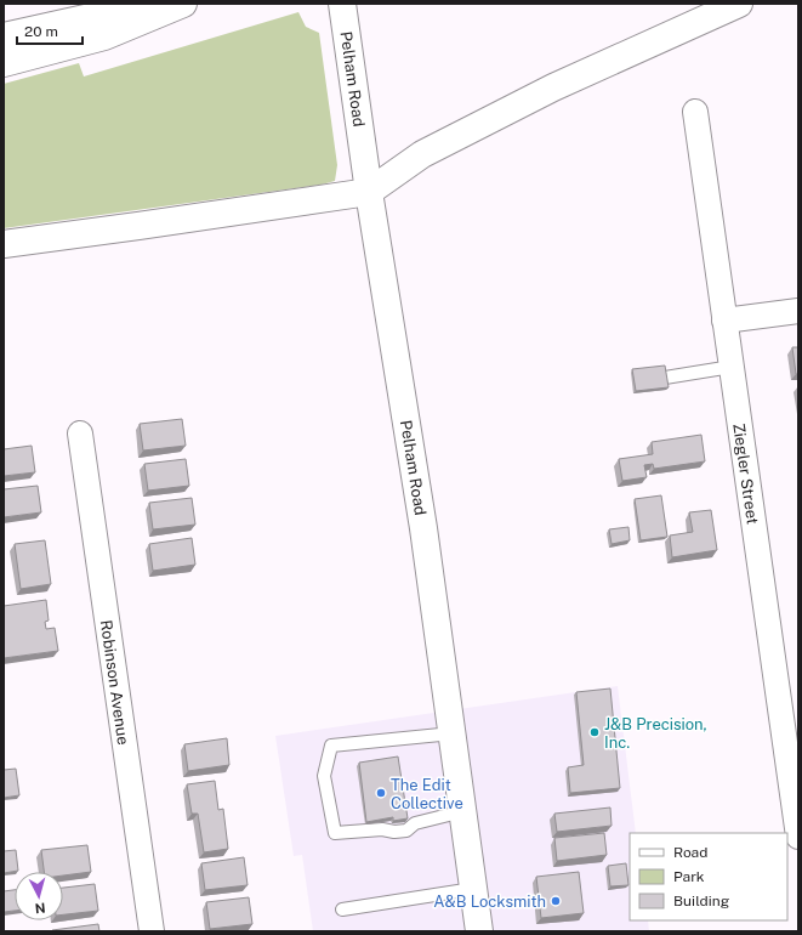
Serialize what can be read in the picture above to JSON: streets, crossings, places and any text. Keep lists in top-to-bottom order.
{
  "streets": {
    "main road": ["Pelham Road"],
    "street": ["Ziegler Street", "Robinson Avenue"]
  },
  "places": ["J&B Precision, Inc.", "The Edit Collective", "A&B Locksmith"],
  "legend": ["Road", "Park", "Building"],
  "scale_bar": "20 m",
  "north": "bottom"
}
